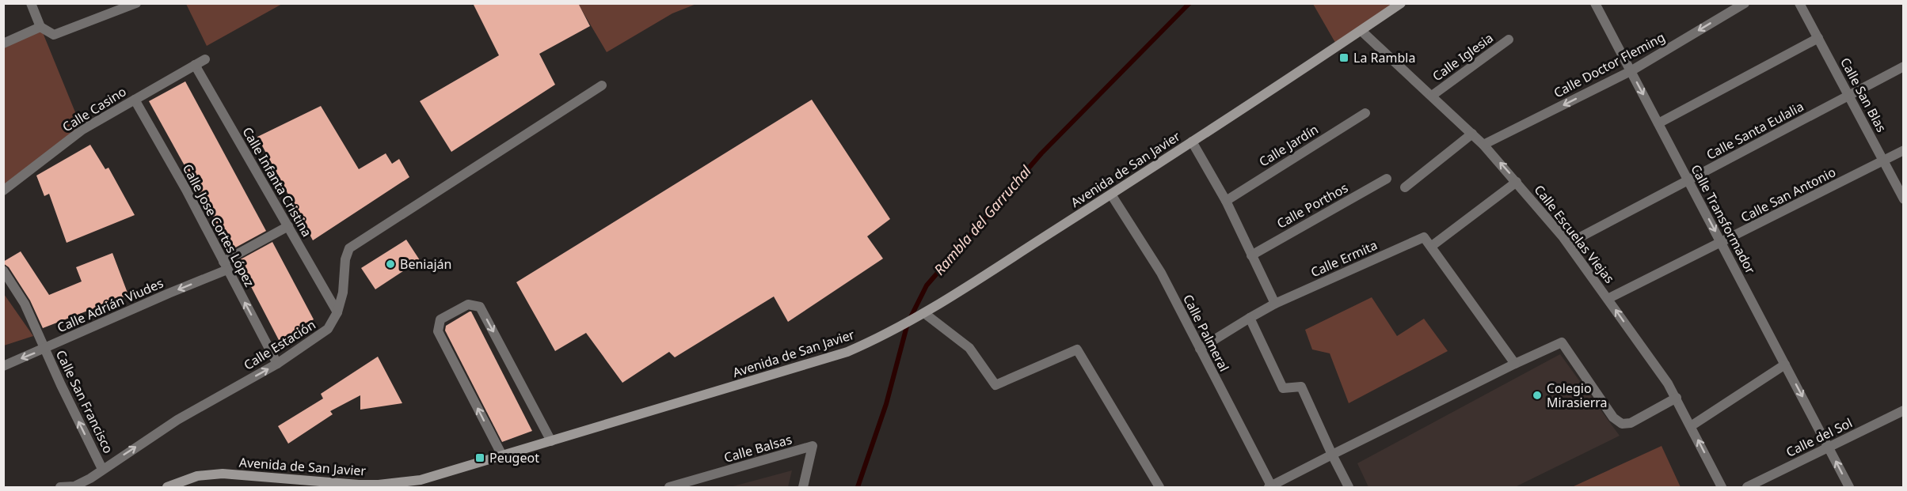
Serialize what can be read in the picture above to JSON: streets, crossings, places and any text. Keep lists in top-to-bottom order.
{
  "streets": {
    "main road": ["Avenida de San Javier"],
    "street": [
      "Calle Iglesia",
      "Calle Doctor Fleming",
      "Calle San Blas",
      "Calle Casino",
      "Calle Santa Eulalia",
      "Calle Jardín",
      "Calle Infanta Cristina",
      "Calle San Antonio",
      "Calle Porthos",
      "Calle Transformador",
      "Calle Jose Cortes López",
      "Calle Escuelas Viejas",
      "Calle Ermita",
      "Calle Adrián Viudes",
      "Calle Palmeral",
      "Calle Estación",
      "Calle San Francisco",
      "Calle del Sol",
      "Calle Balsas"
    ]
  },
  "crossings": [
    ["Calle Iglesia", "Calle Escuelas Viejas"],
    ["Calle Doctor Fleming", "Calle Transformador"],
    ["Calle Doctor Fleming", "Calle Escuelas Viejas"],
    ["Calle San Blas", "Calle Santa Eulalia"],
    ["Calle San Blas", "Calle San Antonio"],
    ["Calle Casino", "Calle Infanta Cristina"],
    ["Calle Casino", "Calle Jose Cortes López"],
    ["Calle Santa Eulalia", "Calle Transformador"],
    ["Calle Santa Eulalia", "Calle Escuelas Viejas"],
    ["Avenida de San Javier", "Calle Escuelas Viejas"],
    ["Avenida de San Javier", "Calle Palmeral"],
    ["Calle Infanta Cristina", "Calle Adrián Viudes"],
    ["Calle Infanta Cristina", "Calle Estación"],
    ["Calle San Antonio", "Calle Transformador"],
    ["Calle San Antonio", "Calle Escuelas Viejas"],
    ["Calle Transformador", "Calle del Sol"],
    ["Calle Jose Cortes López", "Calle Adrián Viudes"],
    ["Calle Jose Cortes López", "Calle Estación"],
    ["Calle Ermita", "Calle Palmeral"],
    ["Calle Adrián Viudes", "Calle San Francisco"],
    ["Calle Estación", "Calle San Francisco"]
  ],
  "one_way": [
    "Calle Jose Cortes López",
    "Calle Escuelas Viejas",
    "Calle Adrián Viudes",
    "Calle San Francisco"
  ],
  "water": ["Rambla del Garruchal"],
  "places": {
    "transit": ["La Rambla", "Peugeot"],
    "other": ["Beniaján", "Colegio Mirasierra"]
  }
}
